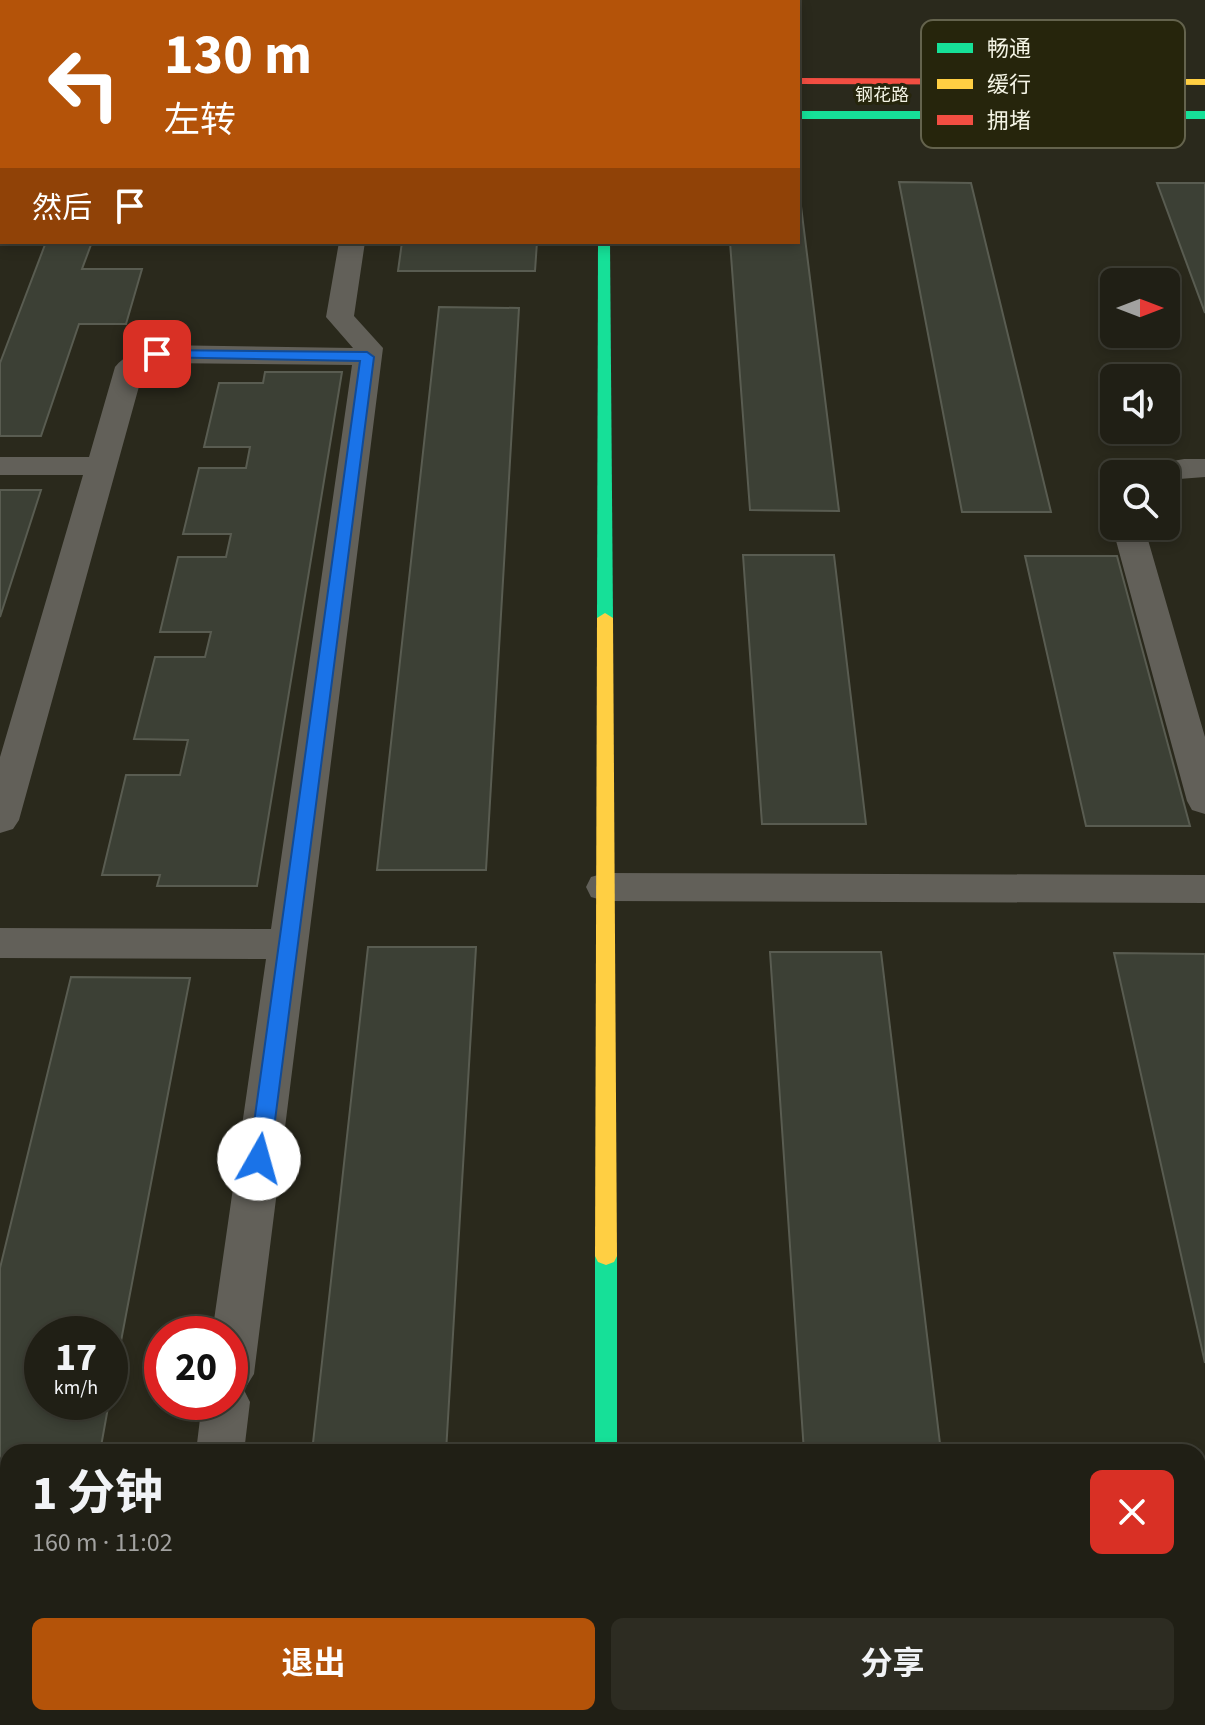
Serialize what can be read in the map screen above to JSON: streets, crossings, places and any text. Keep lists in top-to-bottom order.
{
  "streets": {
    "street": ["钢花路"]
  },
  "legend": ["畅通", "缓行", "拥堵"],
  "north": "right",
  "page": {
    "turn": ["130 m", "左转"],
    "then": "然后",
    "speed": "17 km/h",
    "limit": "20",
    "heading": ["1 分钟", "160 m · 11:02"],
    "buttons": ["退出", "分享"]
  }
}
